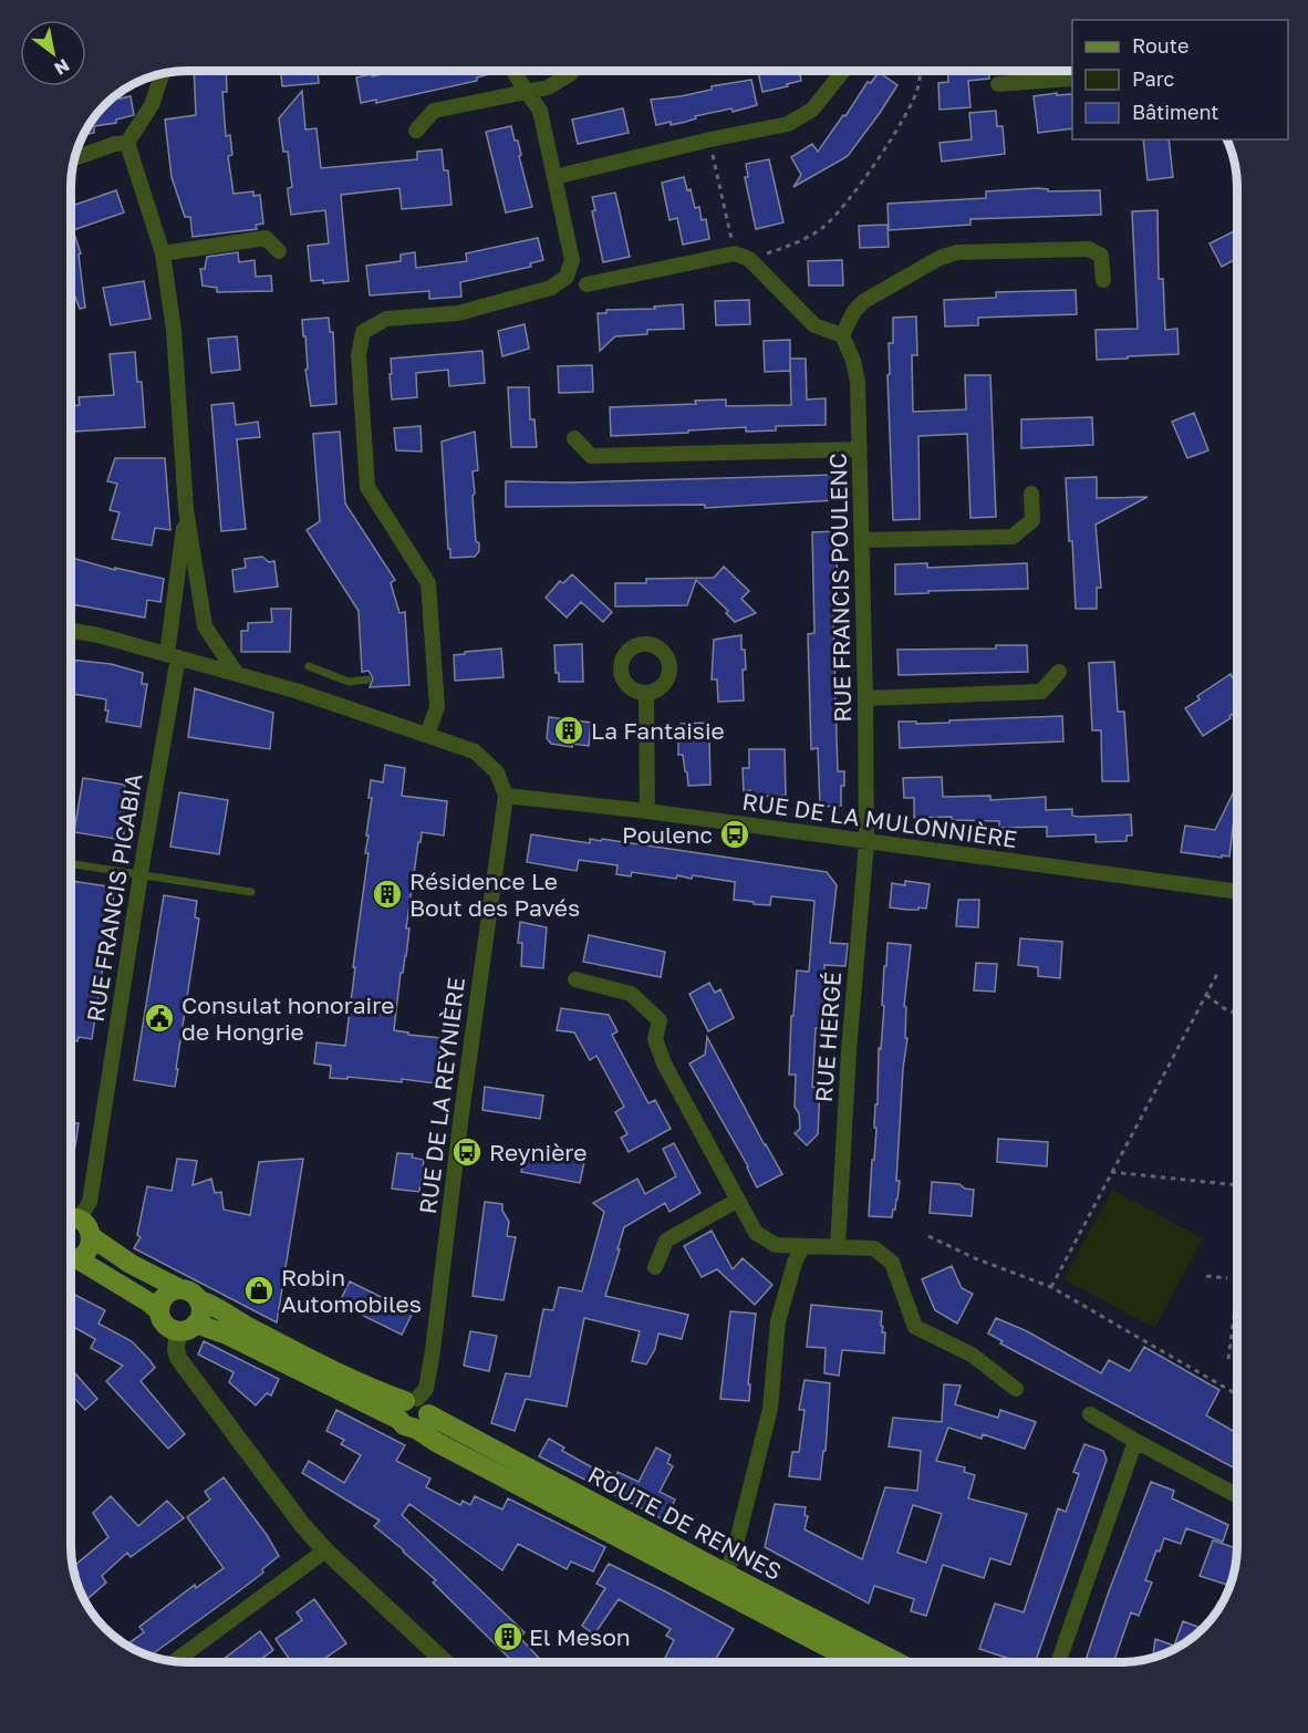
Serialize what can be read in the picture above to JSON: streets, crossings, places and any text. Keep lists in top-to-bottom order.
{
  "streets": {
    "main road": ["ROUTE DE RENNES"],
    "street": [
      "RUE FRANCIS POULENC",
      "RUE DE LA MULONNIÈRE",
      "RUE FRANCIS PICABIA",
      "RUE HERGÉ",
      "RUE DE LA REYNIÈRE"
    ]
  },
  "crossings": [
    ["RUE FRANCIS POULENC", "RUE DE LA MULONNIÈRE"],
    ["RUE FRANCIS POULENC", "RUE HERGÉ"],
    ["RUE DE LA MULONNIÈRE", "RUE HERGÉ"],
    ["RUE DE LA MULONNIÈRE", "RUE DE LA REYNIÈRE"],
    ["RUE DE LA REYNIÈRE", "ROUTE DE RENNES"]
  ],
  "places": {
    "building": ["La Fantaisie", "Résidence Le Bout des Pavés", "El Meson"],
    "bus stop": ["Poulenc", "Reynière"],
    "public building": ["Consulat honoraire de Hongrie"],
    "shop": ["Robin Automobiles"]
  },
  "legend": ["Route", "Parc", "Bâtiment"],
  "north": "bottom right"
}
